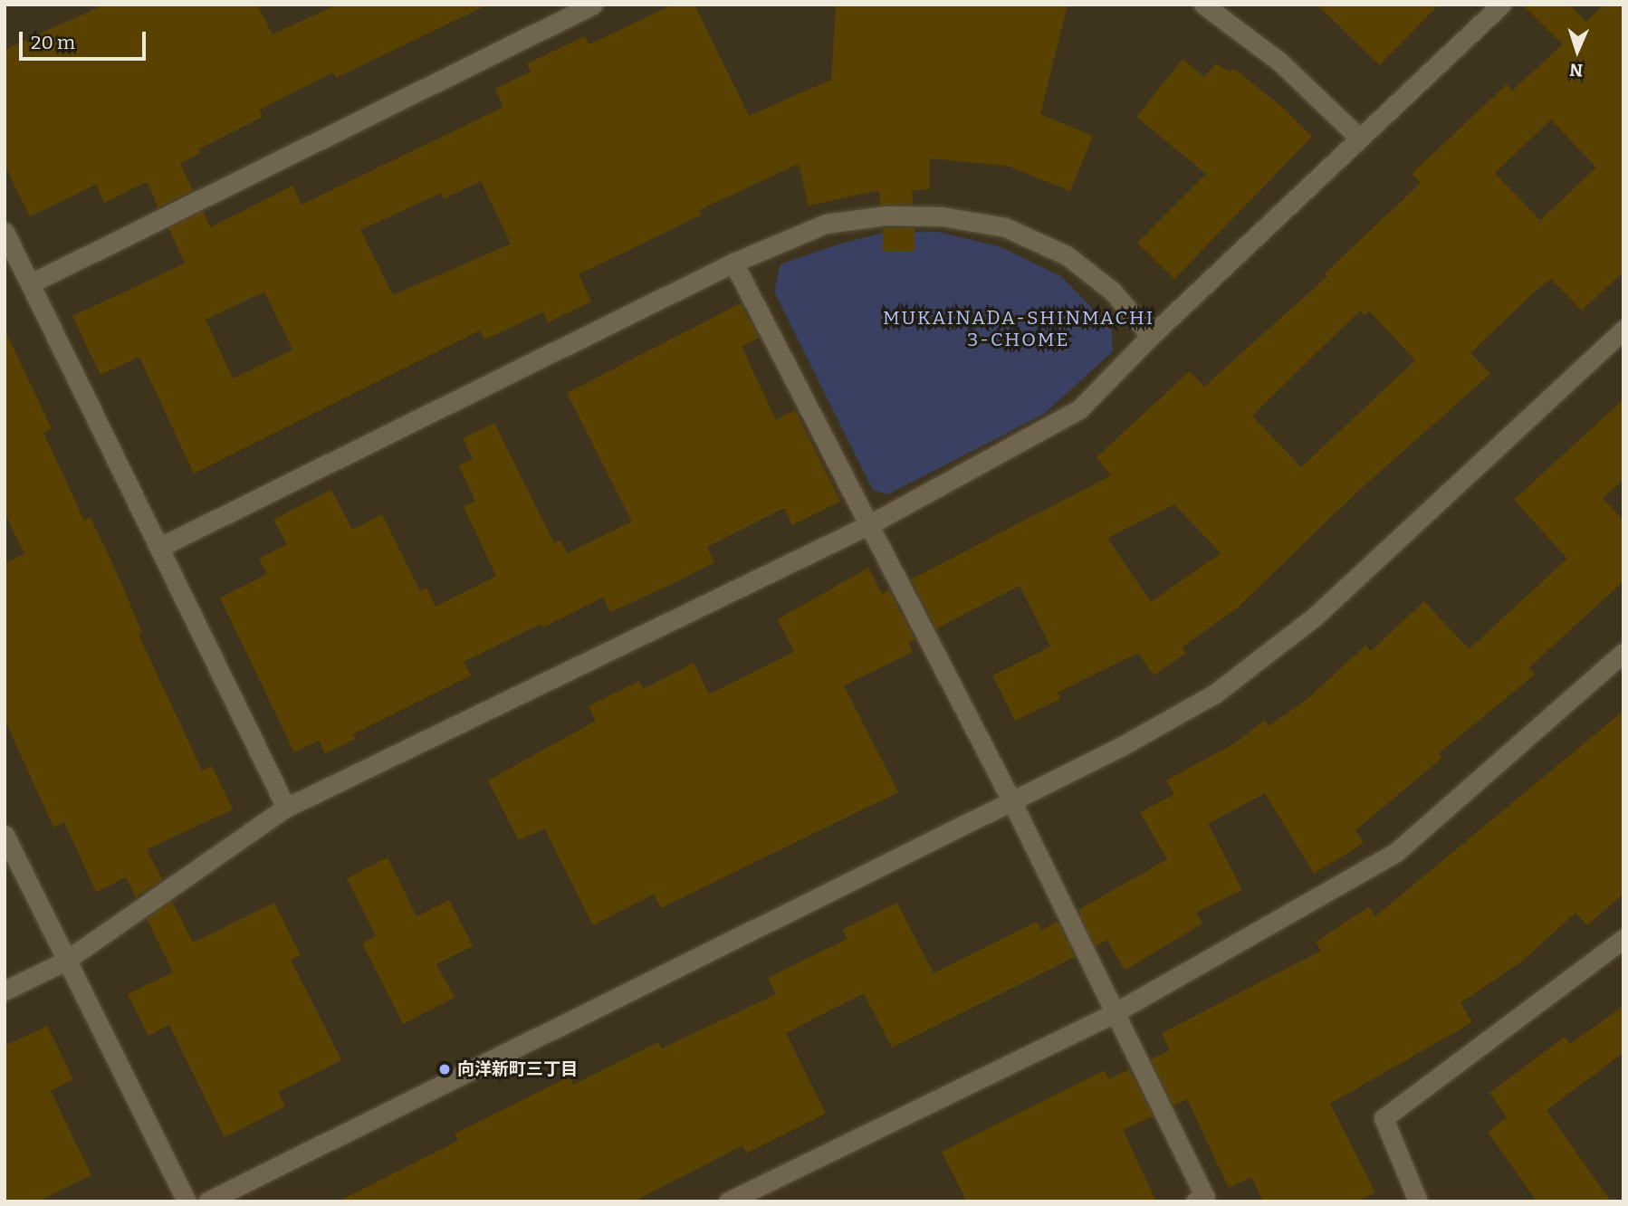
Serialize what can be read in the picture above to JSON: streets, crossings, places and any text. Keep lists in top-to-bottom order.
{
  "districts": ["MUKAINADA-SHINMACHI 3-CHOME"],
  "places": ["向洋新町三丁目"],
  "scale_bar": "20 m",
  "north": "bottom"
}
